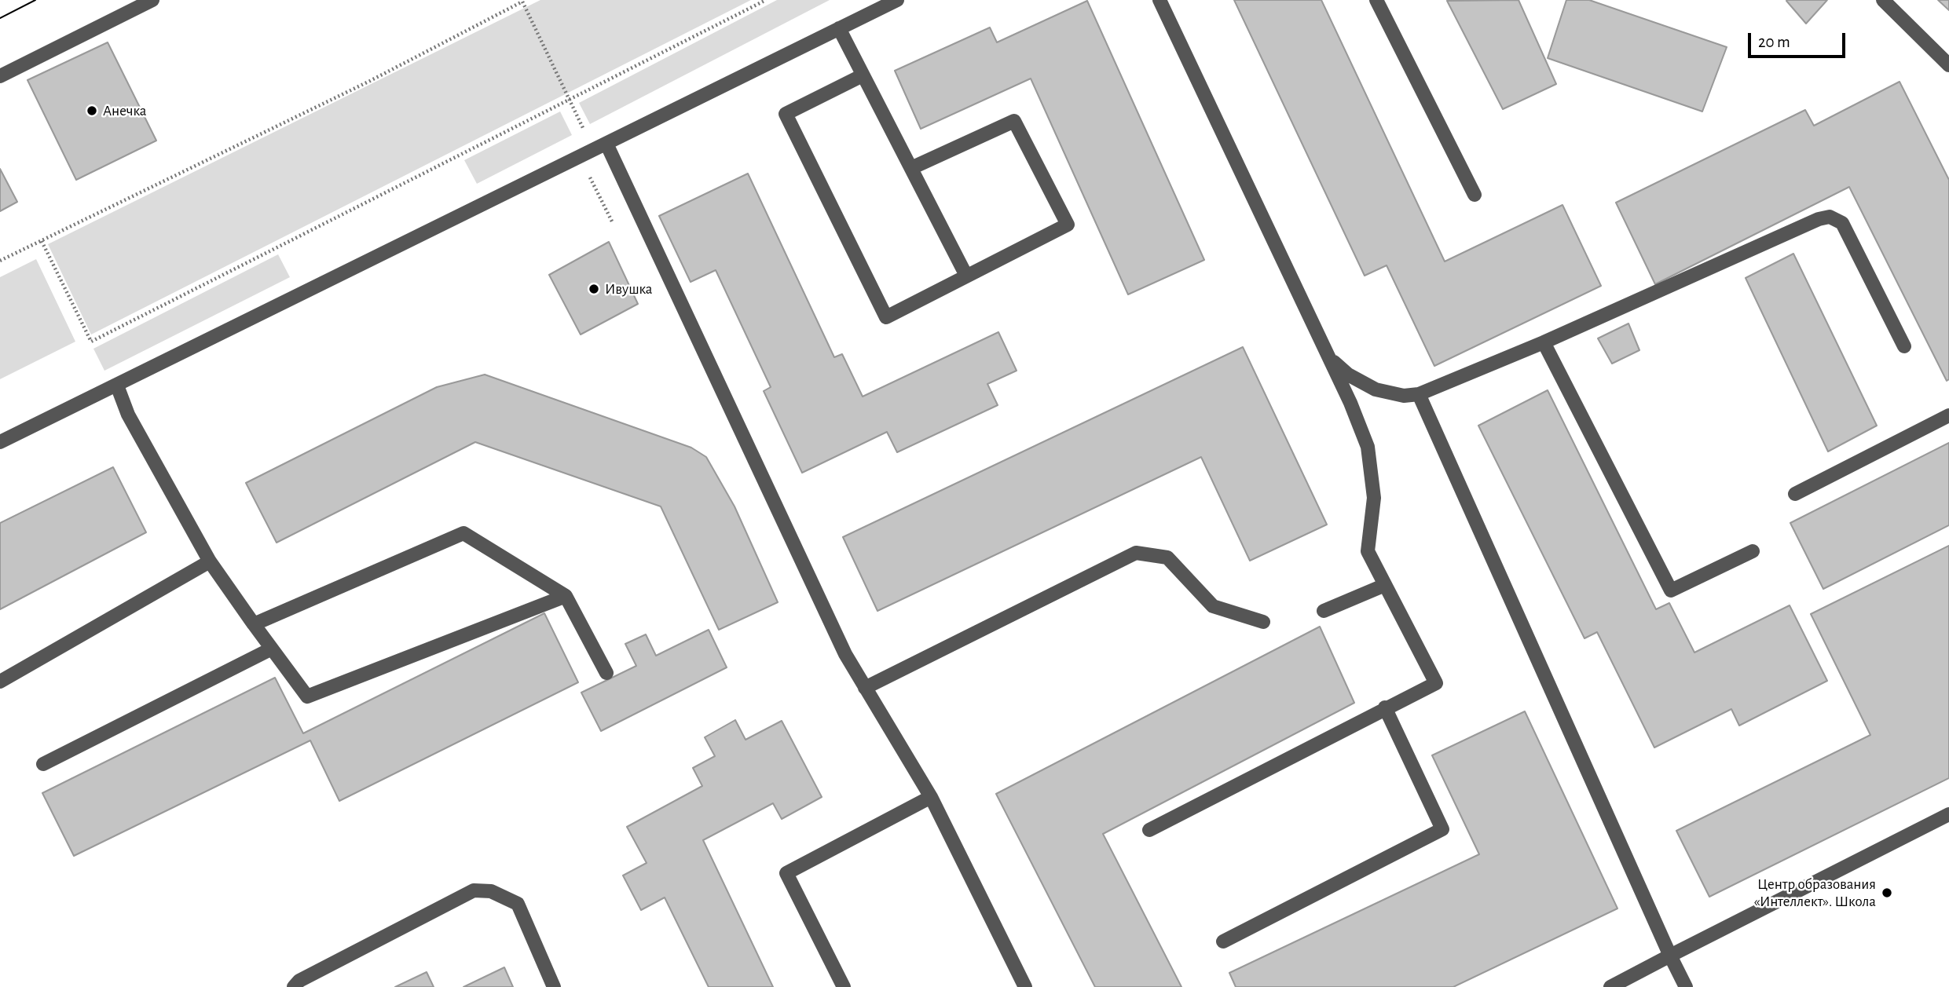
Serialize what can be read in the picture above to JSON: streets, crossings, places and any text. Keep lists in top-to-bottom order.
{
  "places": ["Анечка", "Ивушка", "Центр образования «Интеллект». Школа"],
  "scale_bar": "20 m"
}
